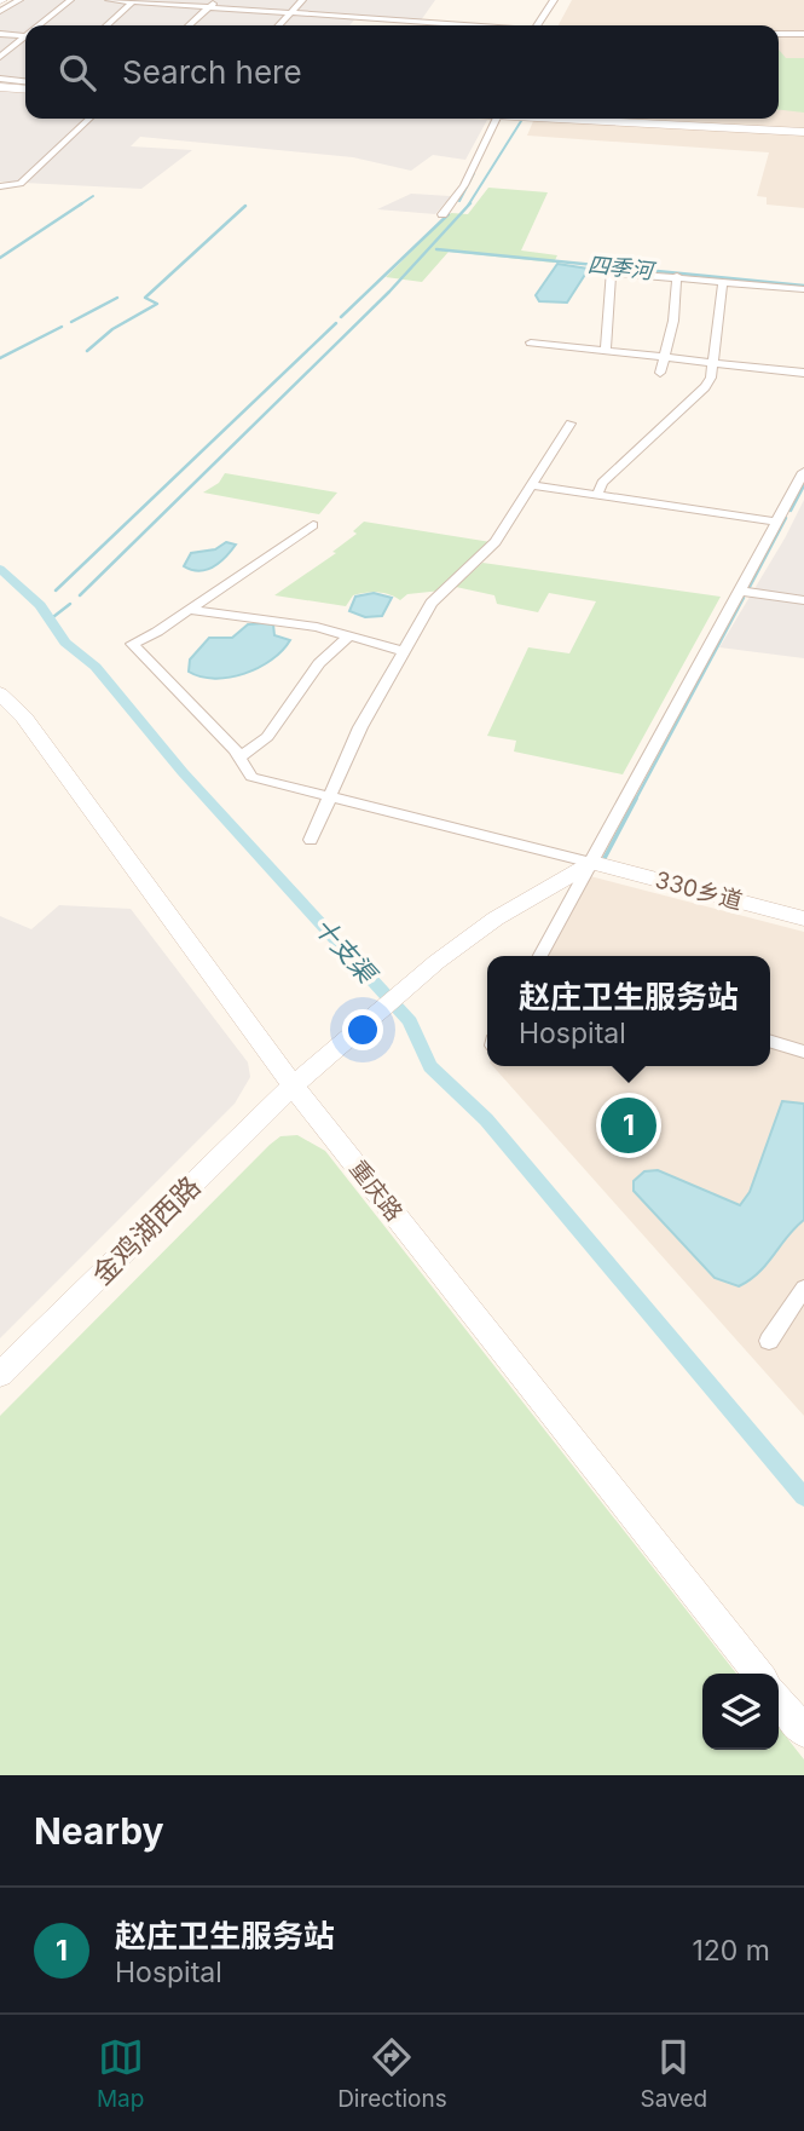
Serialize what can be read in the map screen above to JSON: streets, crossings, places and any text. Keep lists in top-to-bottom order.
{
  "streets": {
    "street": ["330乡道", "重庆路", "金鸡湖西路"]
  },
  "crossings": [
    ["330乡道", "金鸡湖西路"],
    ["重庆路", "金鸡湖西路"]
  ],
  "water": ["四季河", "十支渠"],
  "page": {
    "search": "Search here",
    "popup": ["赵庄卫生服务站", "Hospital"],
    "pins": "1",
    "heading": "Nearby",
    "list": [
      {
        "mark": "1",
        "name": "赵庄卫生服务站",
        "note": "Hospital",
        "value": "120 m"
      }
    ],
    "nav": ["Map", "Directions", "Saved"]
  }
}
